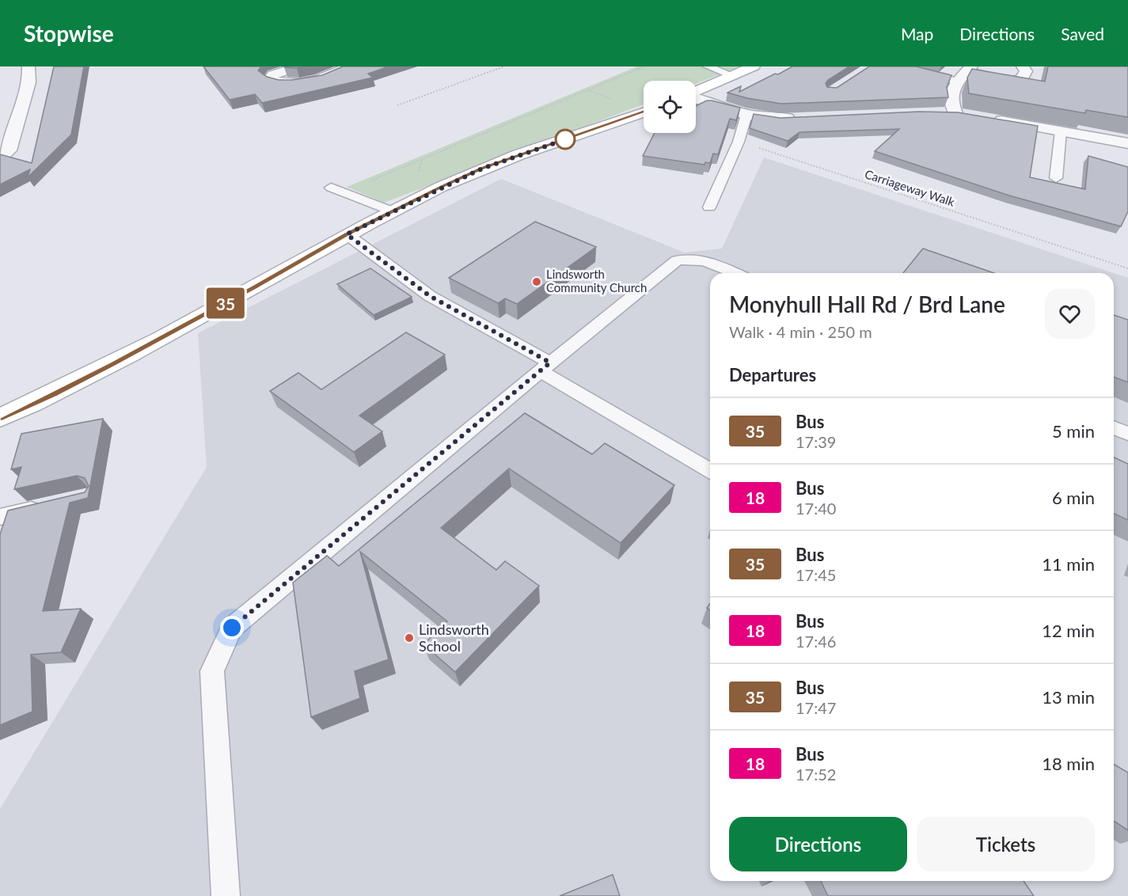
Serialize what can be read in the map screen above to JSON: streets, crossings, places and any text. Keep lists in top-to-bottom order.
{
  "streets": {
    "path": ["Carriageway Walk"]
  },
  "places": ["Lindsworth Community Church", "Lindsworth School"],
  "lines": ["bus line 35"],
  "page": {
    "header": "Stopwise",
    "nav": ["Map", "Directions", "Saved"],
    "on_map": "35",
    "heading": [
      ["Monyhull Hall Rd / Brd Lane", "Walk · 4 min · 250 m"],
      "Departures"
    ],
    "list": [
      {
        "mark": "35",
        "name": "Bus",
        "note": "17:39",
        "value": "5 min"
      },
      {
        "mark": "18",
        "name": "Bus",
        "note": "17:40",
        "value": "6 min"
      },
      {
        "mark": "35",
        "name": "Bus",
        "note": "17:45",
        "value": "11 min"
      },
      {
        "mark": "18",
        "name": "Bus",
        "note": "17:46",
        "value": "12 min"
      },
      {
        "mark": "35",
        "name": "Bus",
        "note": "17:47",
        "value": "13 min"
      },
      {
        "mark": "18",
        "name": "Bus",
        "note": "17:52",
        "value": "18 min"
      }
    ],
    "buttons": ["Directions", "Tickets"]
  }
}
